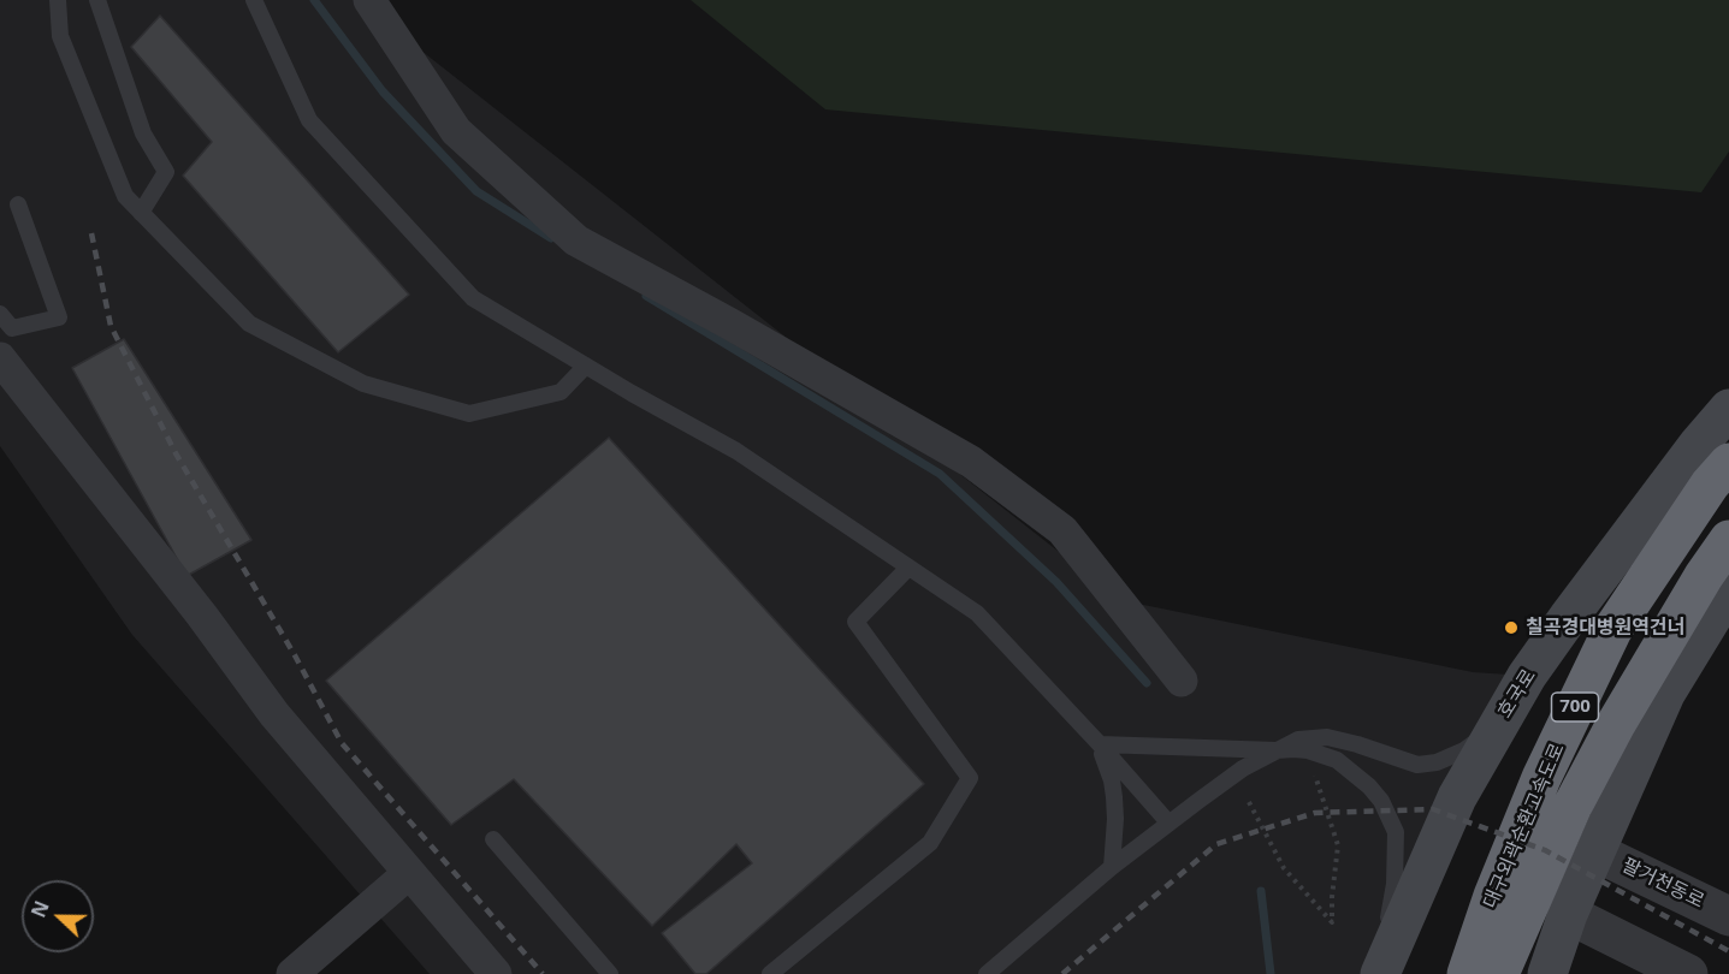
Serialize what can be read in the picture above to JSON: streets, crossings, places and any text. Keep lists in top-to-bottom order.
{
  "streets": {
    "highway": ["700", "대구외곽순환고속도로"],
    "main road": ["호국로"],
    "street": ["팔거천동로"]
  },
  "places": ["칠곡경대병원역건너"],
  "north": "left"
}
